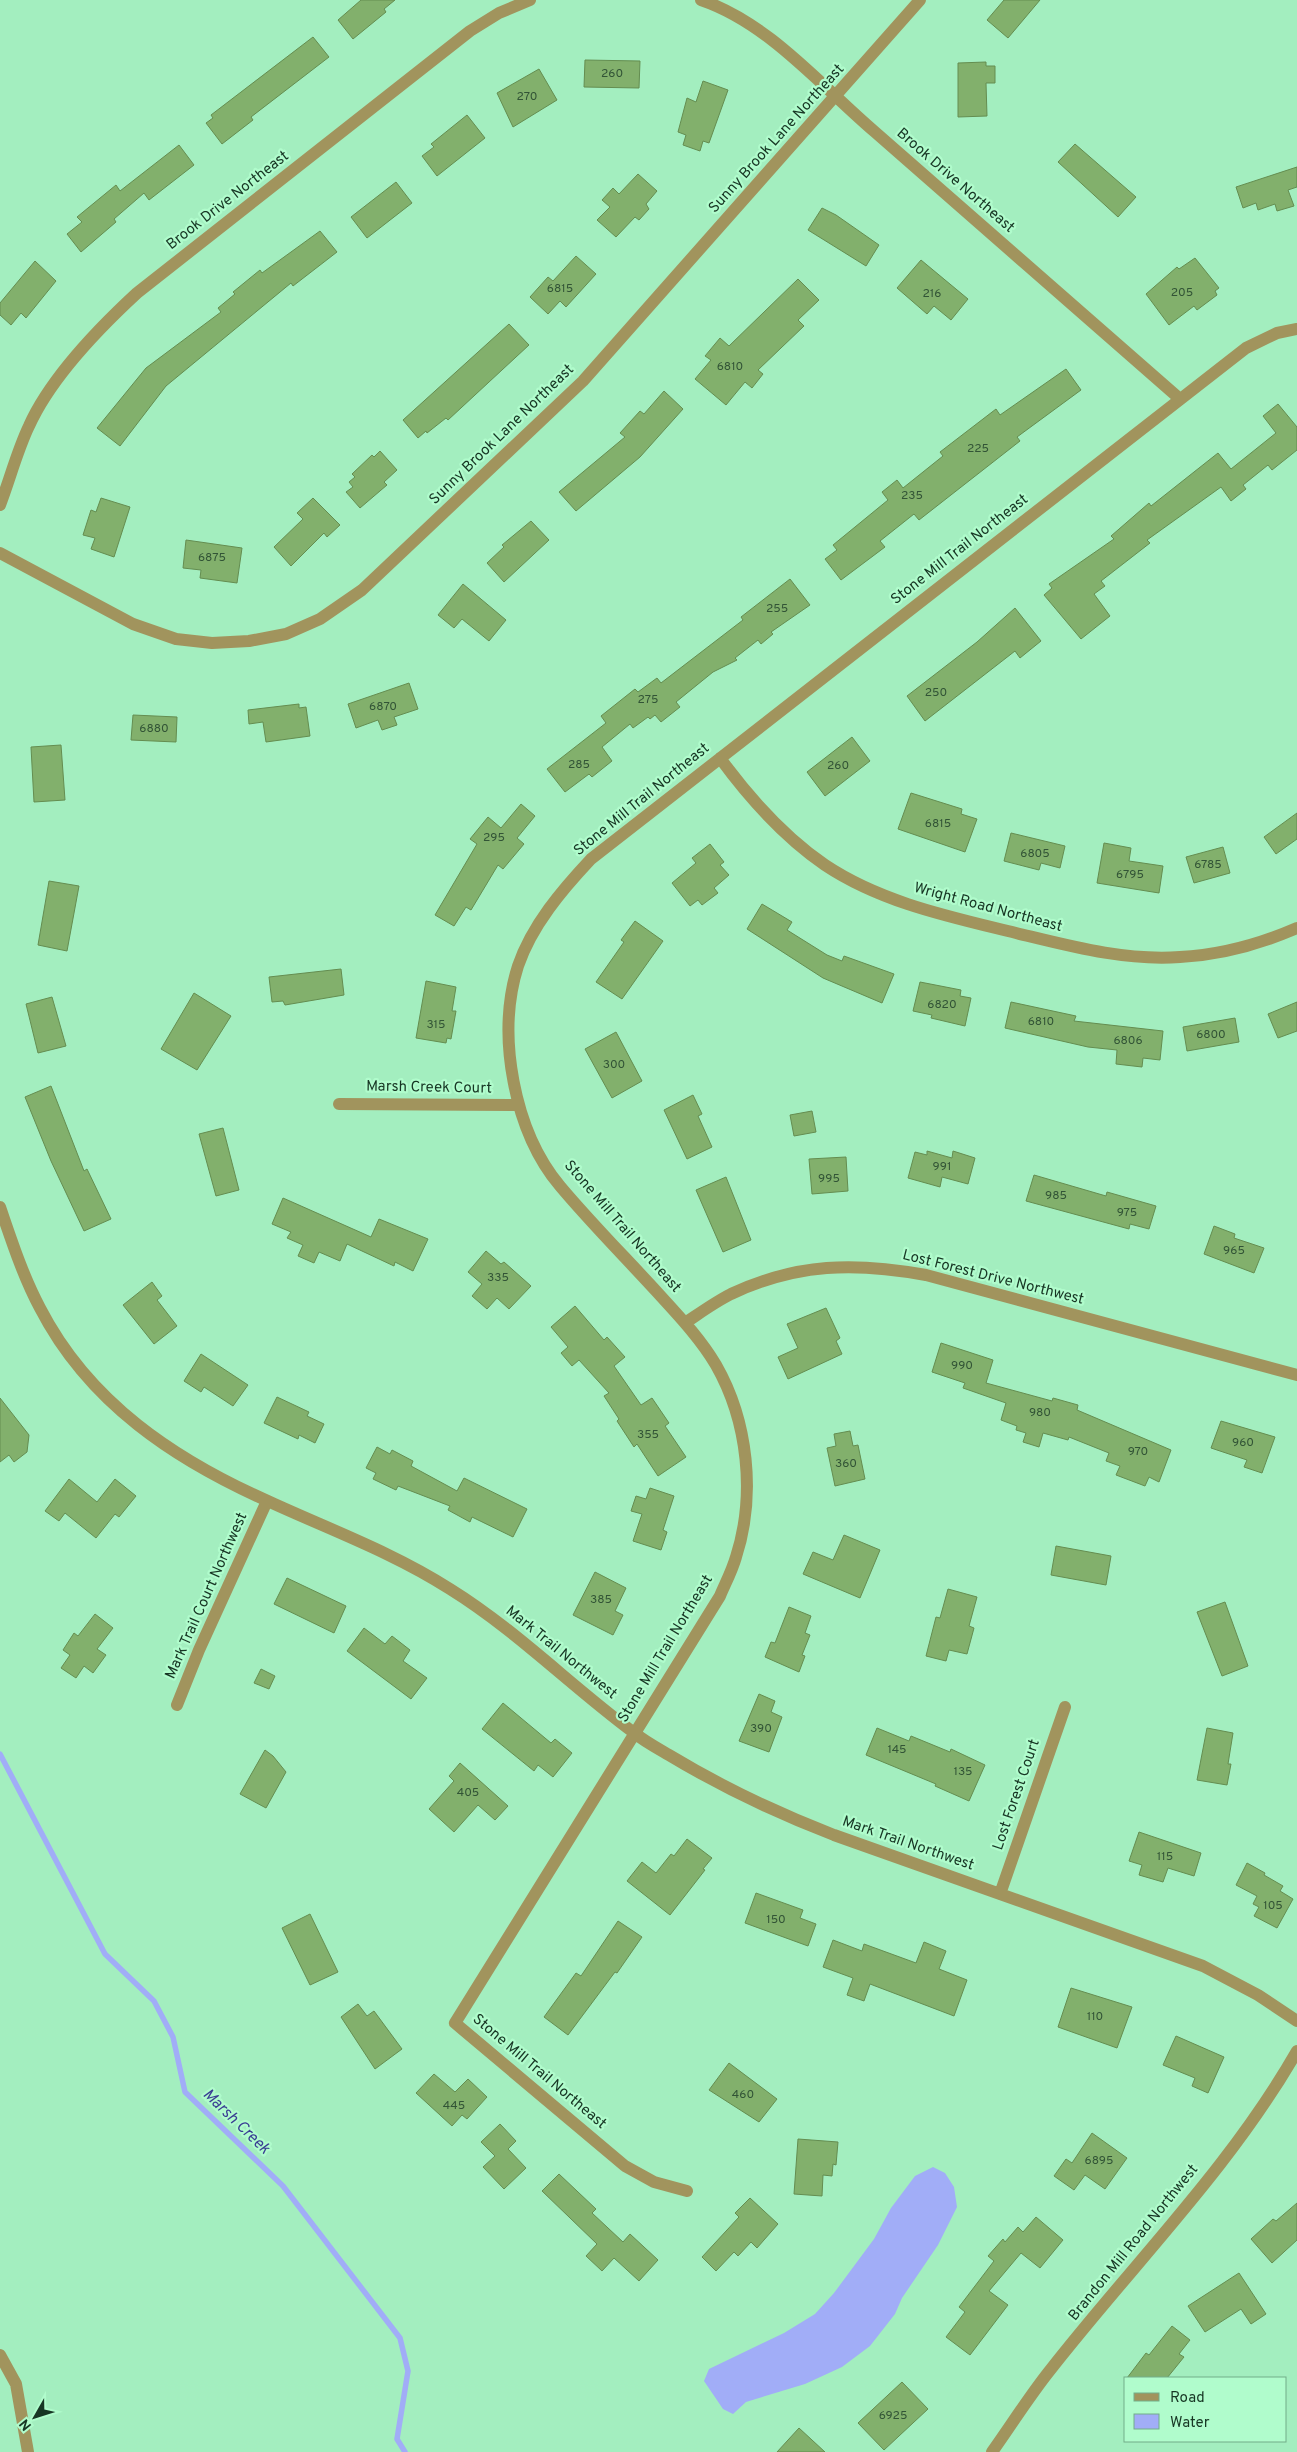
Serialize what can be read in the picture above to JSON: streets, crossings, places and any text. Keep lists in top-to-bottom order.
{
  "streets": {
    "street": [
      "Sunny Brook Lane Northeast",
      "Brook Drive Northeast",
      "Stone Mill Trail Northeast",
      "Wright Road Northeast",
      "Marsh Creek Court",
      "Lost Forest Drive Northwest",
      "Mark Trail Court Northwest",
      "Mark Trail Northwest",
      "Lost Forest Court",
      "Brandon Mill Road Northwest"
    ]
  },
  "crossings": [
    ["Sunny Brook Lane Northeast", "Brook Drive Northeast"],
    ["Brook Drive Northeast", "Stone Mill Trail Northeast"],
    ["Stone Mill Trail Northeast", "Wright Road Northeast"],
    ["Stone Mill Trail Northeast", "Marsh Creek Court"],
    ["Stone Mill Trail Northeast", "Lost Forest Drive Northwest"],
    ["Stone Mill Trail Northeast", "Mark Trail Northwest"],
    ["Mark Trail Court Northwest", "Mark Trail Northwest"],
    ["Mark Trail Northwest", "Lost Forest Court"]
  ],
  "water": ["Marsh Creek"],
  "house_numbers": [
    "260",
    "270",
    "6815",
    "205",
    "216",
    "6810",
    "225",
    "235",
    "6875",
    "255",
    "250",
    "275",
    "6870",
    "6880",
    "285",
    "260",
    "6815",
    "295",
    "6805",
    "6785",
    "6795",
    "6820",
    "6810",
    "315",
    "6800",
    "6806",
    "300",
    "991",
    "995",
    "985",
    "975",
    "965",
    "335",
    "990",
    "980",
    "355",
    "960",
    "970",
    "360",
    "385",
    "390",
    "145",
    "135",
    "405",
    "115",
    "105",
    "150",
    "110",
    "460",
    "445",
    "6895",
    "6925"
  ],
  "legend": ["Road", "Water"],
  "north": "bottom left"
}
